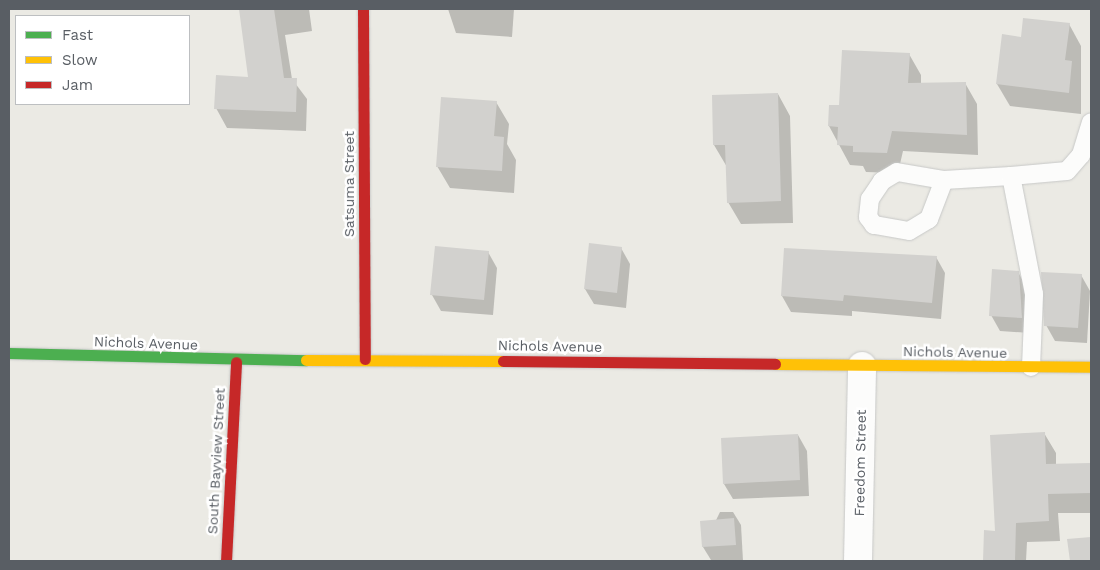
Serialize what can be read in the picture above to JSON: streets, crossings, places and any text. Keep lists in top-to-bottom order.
{
  "streets": {
    "street": [
      "Satsuma Street",
      "Nichols Avenue",
      "South Bayview Street",
      "Freedom Street"
    ]
  },
  "crossings": [
    ["Satsuma Street", "Nichols Avenue"],
    ["Nichols Avenue", "South Bayview Street"],
    ["Nichols Avenue", "Freedom Street"]
  ],
  "legend": ["Fast", "Slow", "Jam"]
}
